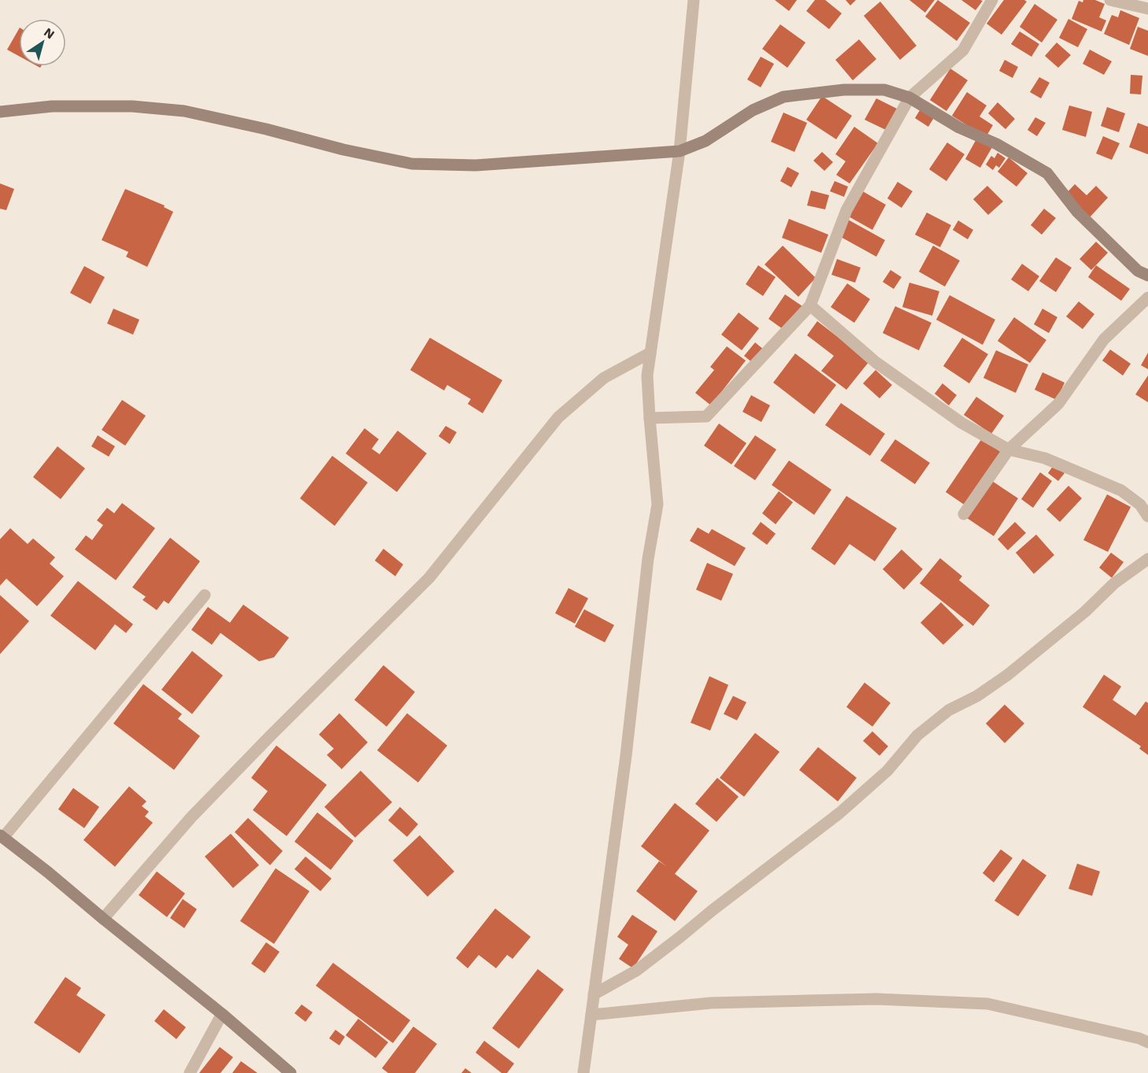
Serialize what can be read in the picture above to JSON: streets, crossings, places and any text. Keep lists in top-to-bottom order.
{
  "north": "top right"
}
